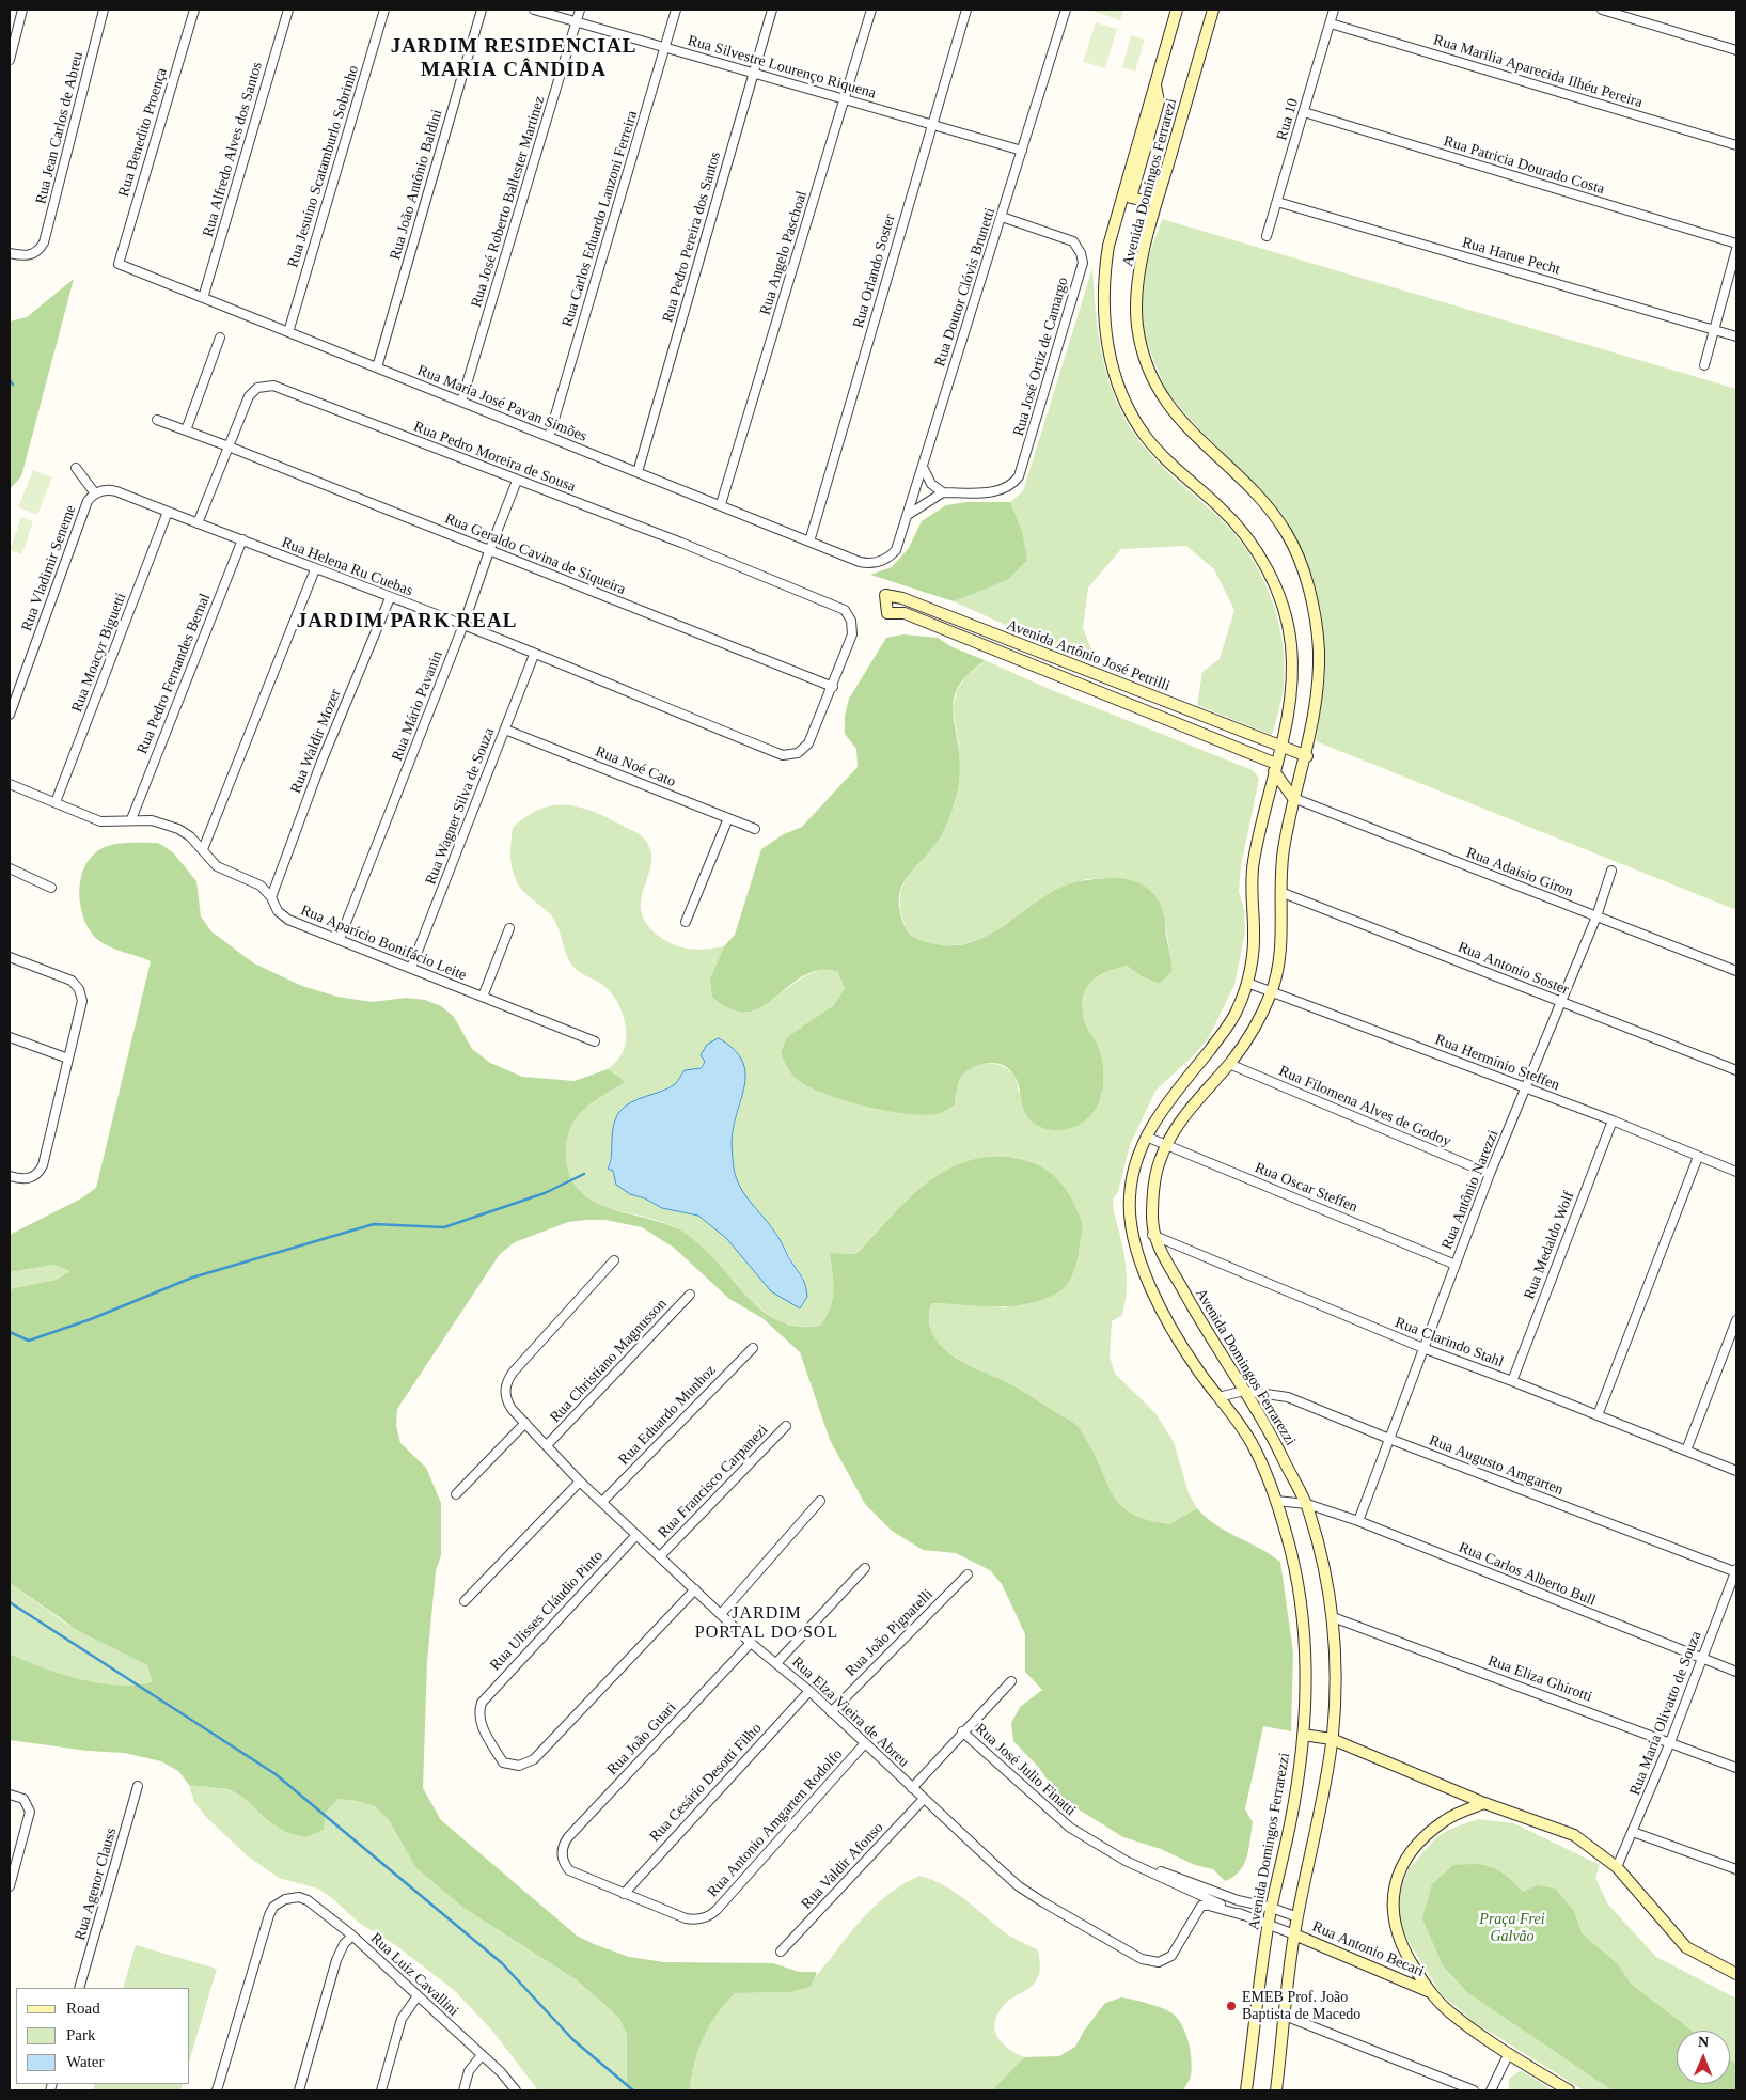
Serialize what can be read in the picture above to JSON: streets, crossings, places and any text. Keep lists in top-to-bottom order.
{
  "streets": {
    "main road": [
      "Avenida Domingos Ferrarezi",
      "Avenida Artônio José Petrilli",
      "Avenida Domingos Ferrarezzi",
      "Rua Antonio Becari"
    ],
    "street": [
      "Rua Silvestre Lourenço Riquena",
      "Rua Marilia Aparecida Ilhéu Pereira",
      "Rua 10",
      "Rua Jean Carlos de Abreu",
      "Rua Benedito Proença",
      "Rua Alfredo Alves dos Santos",
      "Rua Patricia Dourado Costa",
      "Rua Jesuíno Scatamburlo Sobrinho",
      "Rua João Antônio Baldini",
      "Rua José Roberto Ballester Martinez",
      "Rua Carlos Eduardo Lanzoni Ferreira",
      "Rua Pedro Pereira dos Santos",
      "Rua Angelo Paschoal",
      "Rua Harue Pecht",
      "Rua Orlando Soster",
      "Rua Doutor Clóvis Brunetti",
      "Rua José Ortiz de Camargo",
      "Rua Maria José Pavan Simões",
      "Rua Pedro Moreira de Sousa",
      "Rua Geraldo Cavina de Siqueira",
      "Rua Helena Ru Cuebas",
      "Rua Vladimir Seneme",
      "Rua Moacyr Biguetti",
      "Rua Pedro Fernandes Bernal",
      "Rua Mário Pavanin",
      "Rua Waldir Mozer",
      "Rua Noé Cato",
      "Rua Wagner Silva de Souza",
      "Rua Adaisio Giron",
      "Rua Aparício Bonifácio Leite",
      "Rua Antonio Soster",
      "Rua Hermínio Steffen",
      "Rua Filomena Alves de Godoy",
      "Rua Oscar Steffen",
      "Rua Antônio Narezzi",
      "Rua Medaldo Wolf",
      "Rua Clarindo Stahl",
      "Rua Christiano Magnusson",
      "Rua Eduardo Munhoz",
      "Rua Augusto Amgarten",
      "Rua Francisco Carpanezi",
      "Rua Carlos Alberto Bull",
      "Rua Ulisses Cláudio Pinto",
      "Rua João Pignatelli",
      "Rua Eliza Ghirotti",
      "Rua Elza Vieira de Abreu",
      "Rua Maria Olivatto de Souza",
      "Rua João Guari",
      "Rua José Julio Finatti",
      "Rua Cesário Desotti Filho",
      "Rua Antonio Amgarten Rodolfo",
      "Rua Valdir Afonso",
      "Rua Agenor Clauss",
      "Rua Luiz Cavallini"
    ]
  },
  "crossings": [
    ["Rua Silvestre Lourenço Riquena", "Rua José Roberto Ballester Martinez"],
    ["Rua Silvestre Lourenço Riquena", "Rua Carlos Eduardo Lanzoni Ferreira"],
    ["Rua Silvestre Lourenço Riquena", "Rua Pedro Pereira dos Santos"],
    ["Rua Silvestre Lourenço Riquena", "Rua Angelo Paschoal"],
    ["Rua Silvestre Lourenço Riquena", "Rua Orlando Soster"],
    ["Rua Silvestre Lourenço Riquena", "Rua Doutor Clóvis Brunetti"],
    ["Rua Marilia Aparecida Ilhéu Pereira", "Rua 10"],
    ["Rua 10", "Rua Patricia Dourado Costa"],
    ["Rua 10", "Rua Harue Pecht"],
    ["Rua Benedito Proença", "Rua Maria José Pavan Simões"],
    ["Rua Alfredo Alves dos Santos", "Rua Maria José Pavan Simões"],
    ["Rua Jesuíno Scatamburlo Sobrinho", "Rua Maria José Pavan Simões"],
    ["Avenida Domingos Ferrarezi", "Avenida Artônio José Petrilli"],
    ["Avenida Domingos Ferrarezi", "Avenida Domingos Ferrarezzi"],
    ["Rua João Antônio Baldini", "Rua Maria José Pavan Simões"],
    ["Rua José Roberto Ballester Martinez", "Rua Maria José Pavan Simões"],
    ["Rua Carlos Eduardo Lanzoni Ferreira", "Rua Maria José Pavan Simões"],
    ["Rua Pedro Pereira dos Santos", "Rua Maria José Pavan Simões"],
    ["Rua Angelo Paschoal", "Rua Maria José Pavan Simões"],
    ["Rua Orlando Soster", "Rua Maria José Pavan Simões"],
    ["Rua Doutor Clóvis Brunetti", "Rua José Ortiz de Camargo"],
    ["Rua Doutor Clóvis Brunetti", "Rua Maria José Pavan Simões"],
    ["Rua Pedro Moreira de Sousa", "Rua Geraldo Cavina de Siqueira"],
    ["Rua Pedro Moreira de Sousa", "Rua Helena Ru Cuebas"],
    ["Rua Pedro Moreira de Sousa", "Rua Mário Pavanin"],
    ["Rua Geraldo Cavina de Siqueira", "Rua Helena Ru Cuebas"],
    ["Rua Geraldo Cavina de Siqueira", "Rua Mário Pavanin"],
    ["Rua Helena Ru Cuebas", "Rua Vladimir Seneme"],
    ["Rua Helena Ru Cuebas", "Rua Moacyr Biguetti"],
    ["Rua Helena Ru Cuebas", "Rua Pedro Fernandes Bernal"],
    ["Rua Helena Ru Cuebas", "Rua Mário Pavanin"],
    ["Rua Helena Ru Cuebas", "Rua Waldir Mozer"],
    ["Rua Helena Ru Cuebas", "Rua Wagner Silva de Souza"],
    ["Rua Moacyr Biguetti", "Rua Aparício Bonifácio Leite"],
    ["Avenida Artônio José Petrilli", "Avenida Domingos Ferrarezzi"],
    ["Rua Pedro Fernandes Bernal", "Rua Aparício Bonifácio Leite"],
    ["Rua Mário Pavanin", "Rua Aparício Bonifácio Leite"],
    ["Rua Waldir Mozer", "Rua Aparício Bonifácio Leite"],
    ["Rua Noé Cato", "Rua Wagner Silva de Souza"],
    ["Rua Wagner Silva de Souza", "Rua Aparício Bonifácio Leite"],
    ["Rua Adaisio Giron", "Rua Antônio Narezzi"],
    ["Rua Antonio Soster", "Rua Antônio Narezzi"],
    ["Rua Hermínio Steffen", "Rua Antônio Narezzi"],
    ["Rua Hermínio Steffen", "Rua Medaldo Wolf"],
    ["Rua Hermínio Steffen", "Avenida Domingos Ferrarezzi"],
    ["Rua Filomena Alves de Godoy", "Rua Antônio Narezzi"],
    ["Rua Oscar Steffen", "Rua Antônio Narezzi"],
    ["Rua Oscar Steffen", "Avenida Domingos Ferrarezzi"],
    ["Rua Antônio Narezzi", "Rua Clarindo Stahl"],
    ["Rua Antônio Narezzi", "Rua Augusto Amgarten"],
    ["Rua Antônio Narezzi", "Rua Carlos Alberto Bull"],
    ["Rua Medaldo Wolf", "Rua Clarindo Stahl"],
    ["Rua Clarindo Stahl", "Avenida Domingos Ferrarezzi"],
    ["Rua Christiano Magnusson", "Rua Elza Vieira de Abreu"],
    ["Avenida Domingos Ferrarezzi", "Rua Augusto Amgarten"],
    ["Avenida Domingos Ferrarezzi", "Rua Carlos Alberto Bull"],
    ["Avenida Domingos Ferrarezzi", "Rua Eliza Ghirotti"],
    ["Avenida Domingos Ferrarezzi", "Rua José Julio Finatti"],
    ["Avenida Domingos Ferrarezzi", "Rua Antonio Becari"],
    ["Rua Eduardo Munhoz", "Rua Elza Vieira de Abreu"],
    ["Rua Augusto Amgarten", "Rua Maria Olivatto de Souza"],
    ["Rua Francisco Carpanezi", "Rua Elza Vieira de Abreu"],
    ["Rua Carlos Alberto Bull", "Rua Maria Olivatto de Souza"],
    ["Rua Ulisses Cláudio Pinto", "Rua Elza Vieira de Abreu"],
    ["Rua João Pignatelli", "Rua Elza Vieira de Abreu"],
    ["Rua Eliza Ghirotti", "Rua Maria Olivatto de Souza"],
    ["Rua Elza Vieira de Abreu", "Rua João Guari"],
    ["Rua Elza Vieira de Abreu", "Rua José Julio Finatti"],
    ["Rua Elza Vieira de Abreu", "Rua Cesário Desotti Filho"],
    ["Rua Elza Vieira de Abreu", "Rua Antonio Amgarten Rodolfo"],
    ["Rua Elza Vieira de Abreu", "Rua Valdir Afonso"],
    ["Rua João Guari", "Rua Cesário Desotti Filho"],
    ["Rua João Guari", "Rua Antonio Amgarten Rodolfo"],
    ["Rua José Julio Finatti", "Rua Antonio Becari"],
    ["Rua Cesário Desotti Filho", "Rua Antonio Amgarten Rodolfo"]
  ],
  "districts": ["JARDIM RESIDENCIAL MARIA CÂNDIDA", "JARDIM PARK REAL", "JARDIM PORTAL DO SOL"],
  "parks": ["Praça Frei Galvão"],
  "places": ["EMEB Prof. João Baptista de Macedo"],
  "legend": ["Road", "Park", "Water"],
  "north": "top"
}
